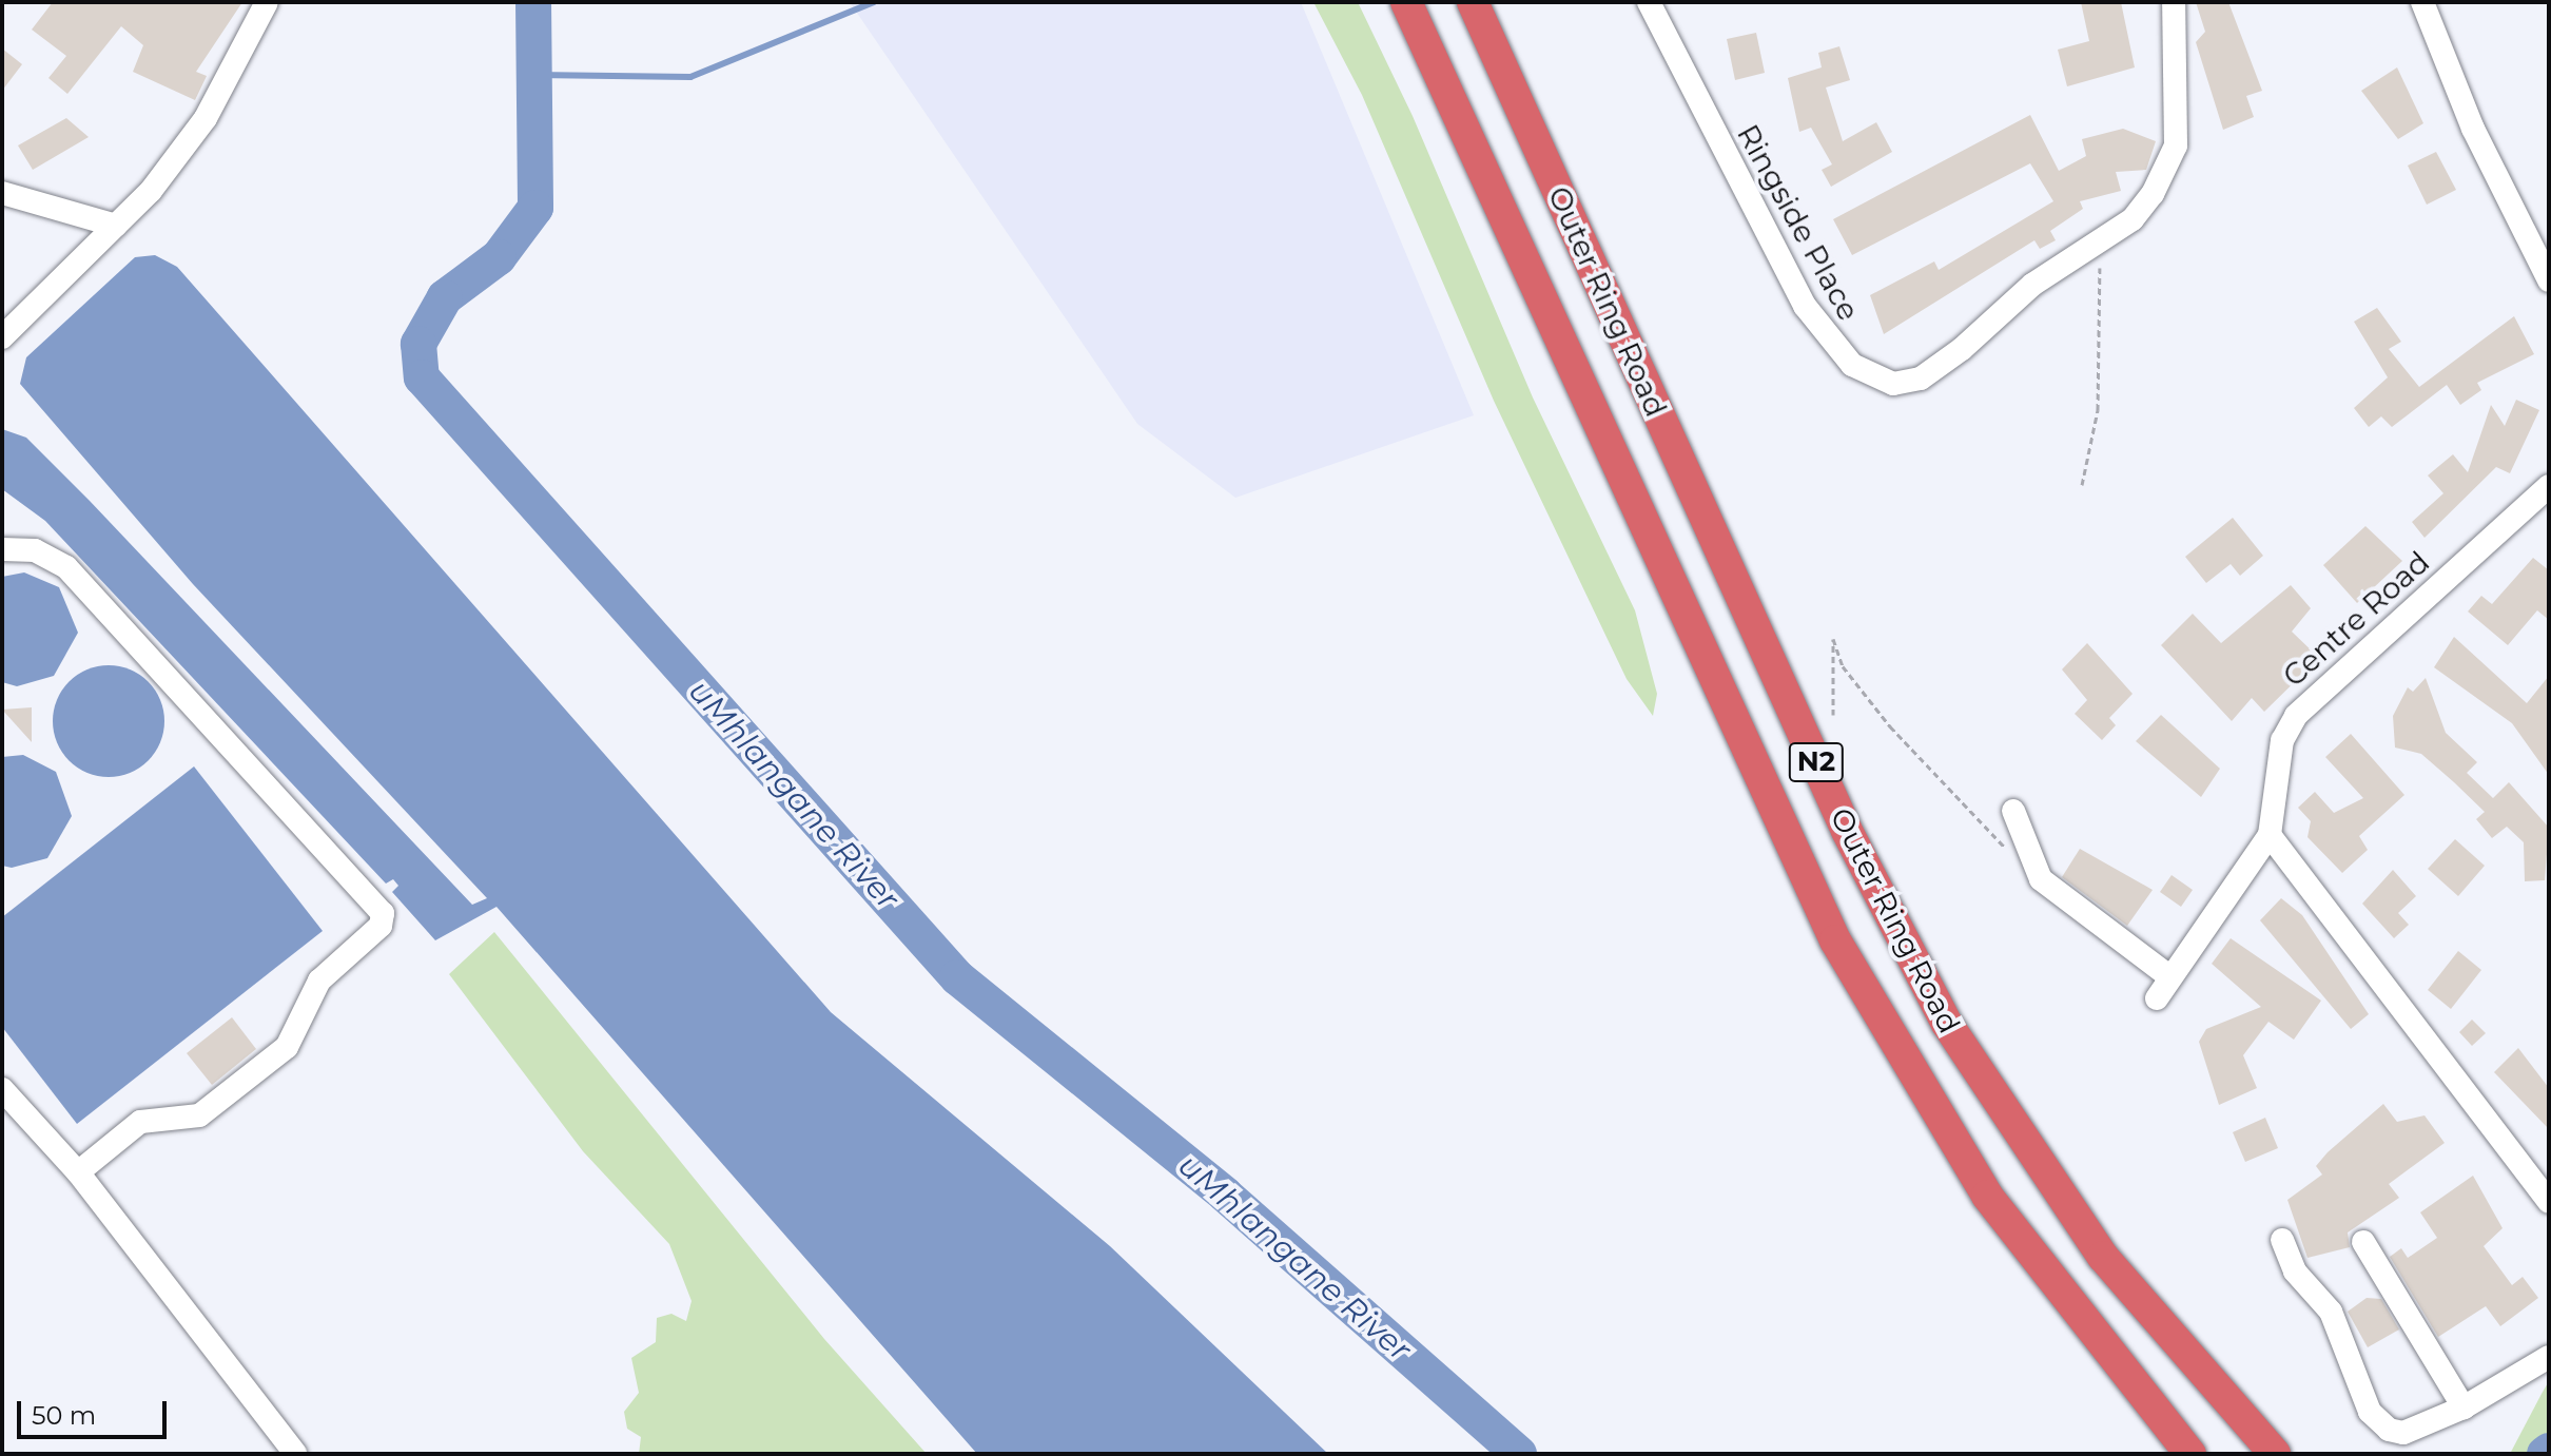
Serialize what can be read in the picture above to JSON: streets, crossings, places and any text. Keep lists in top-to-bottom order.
{
  "streets": {
    "highway": ["Outer Ring Road", "N2"],
    "street": ["Ringside Place", "Centre Road"]
  },
  "water": ["uMhlangane River"],
  "scale_bar": "50 m"
}
